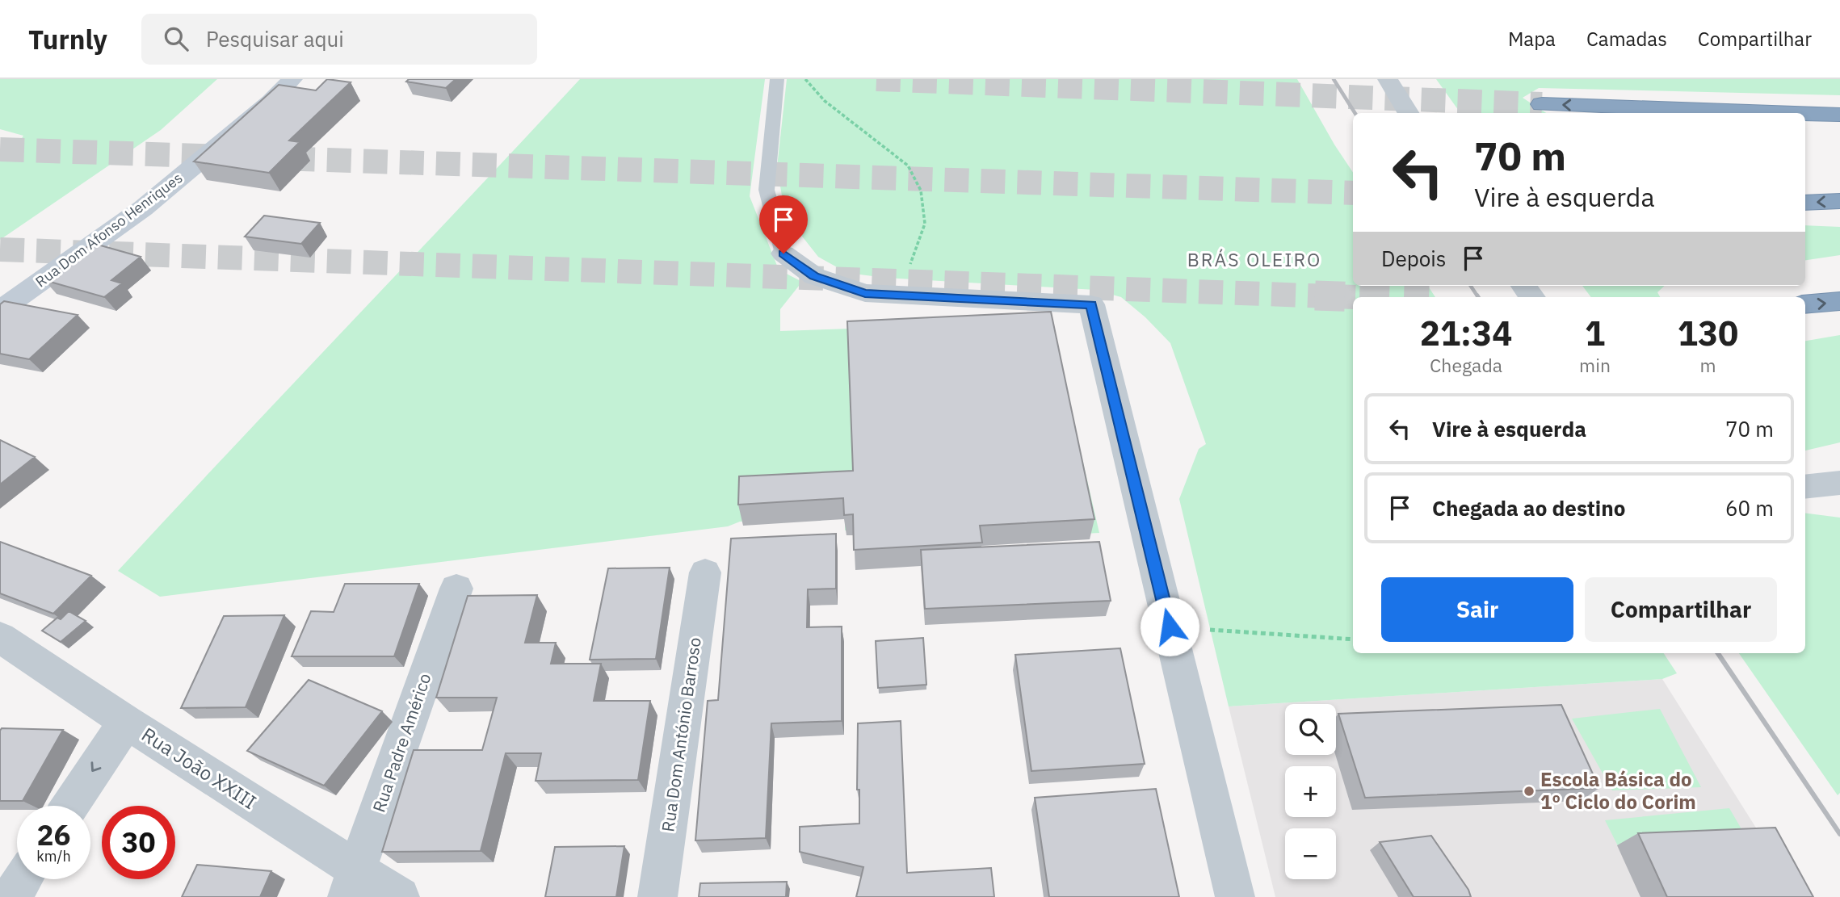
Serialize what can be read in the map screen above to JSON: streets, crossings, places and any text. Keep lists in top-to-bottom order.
{
  "streets": {
    "main road": ["Rua Dom Afonso Henriques"],
    "street": ["Rua Dom António Barroso", "Rua Padre Américo", "Rua João XXIII"]
  },
  "crossings": [
    ["Rua Padre Américo", "Rua João XXIII"]
  ],
  "districts": ["BRÁS OLEIRO"],
  "places": ["Escola Básica do 1º Ciclo do Corim"],
  "page": {
    "header": "Turnly",
    "search": "Pesquisar aqui",
    "nav": ["Mapa", "Camadas", "Compartilhar"],
    "turn": ["70 m", "Vire à esquerda"],
    "then": "Depois",
    "eta": [
      "21:34",
      "Chegada",
      "1",
      "min",
      "130",
      "m"
    ],
    "list": [
      {
        "name": "Vire à esquerda",
        "value": "70 m"
      },
      {
        "name": "Chegada ao destino",
        "value": "60 m"
      }
    ],
    "buttons": ["Sair", "Compartilhar"],
    "map_buttons": ["+", "−"],
    "speed": "26 km/h",
    "limit": "30"
  }
}
